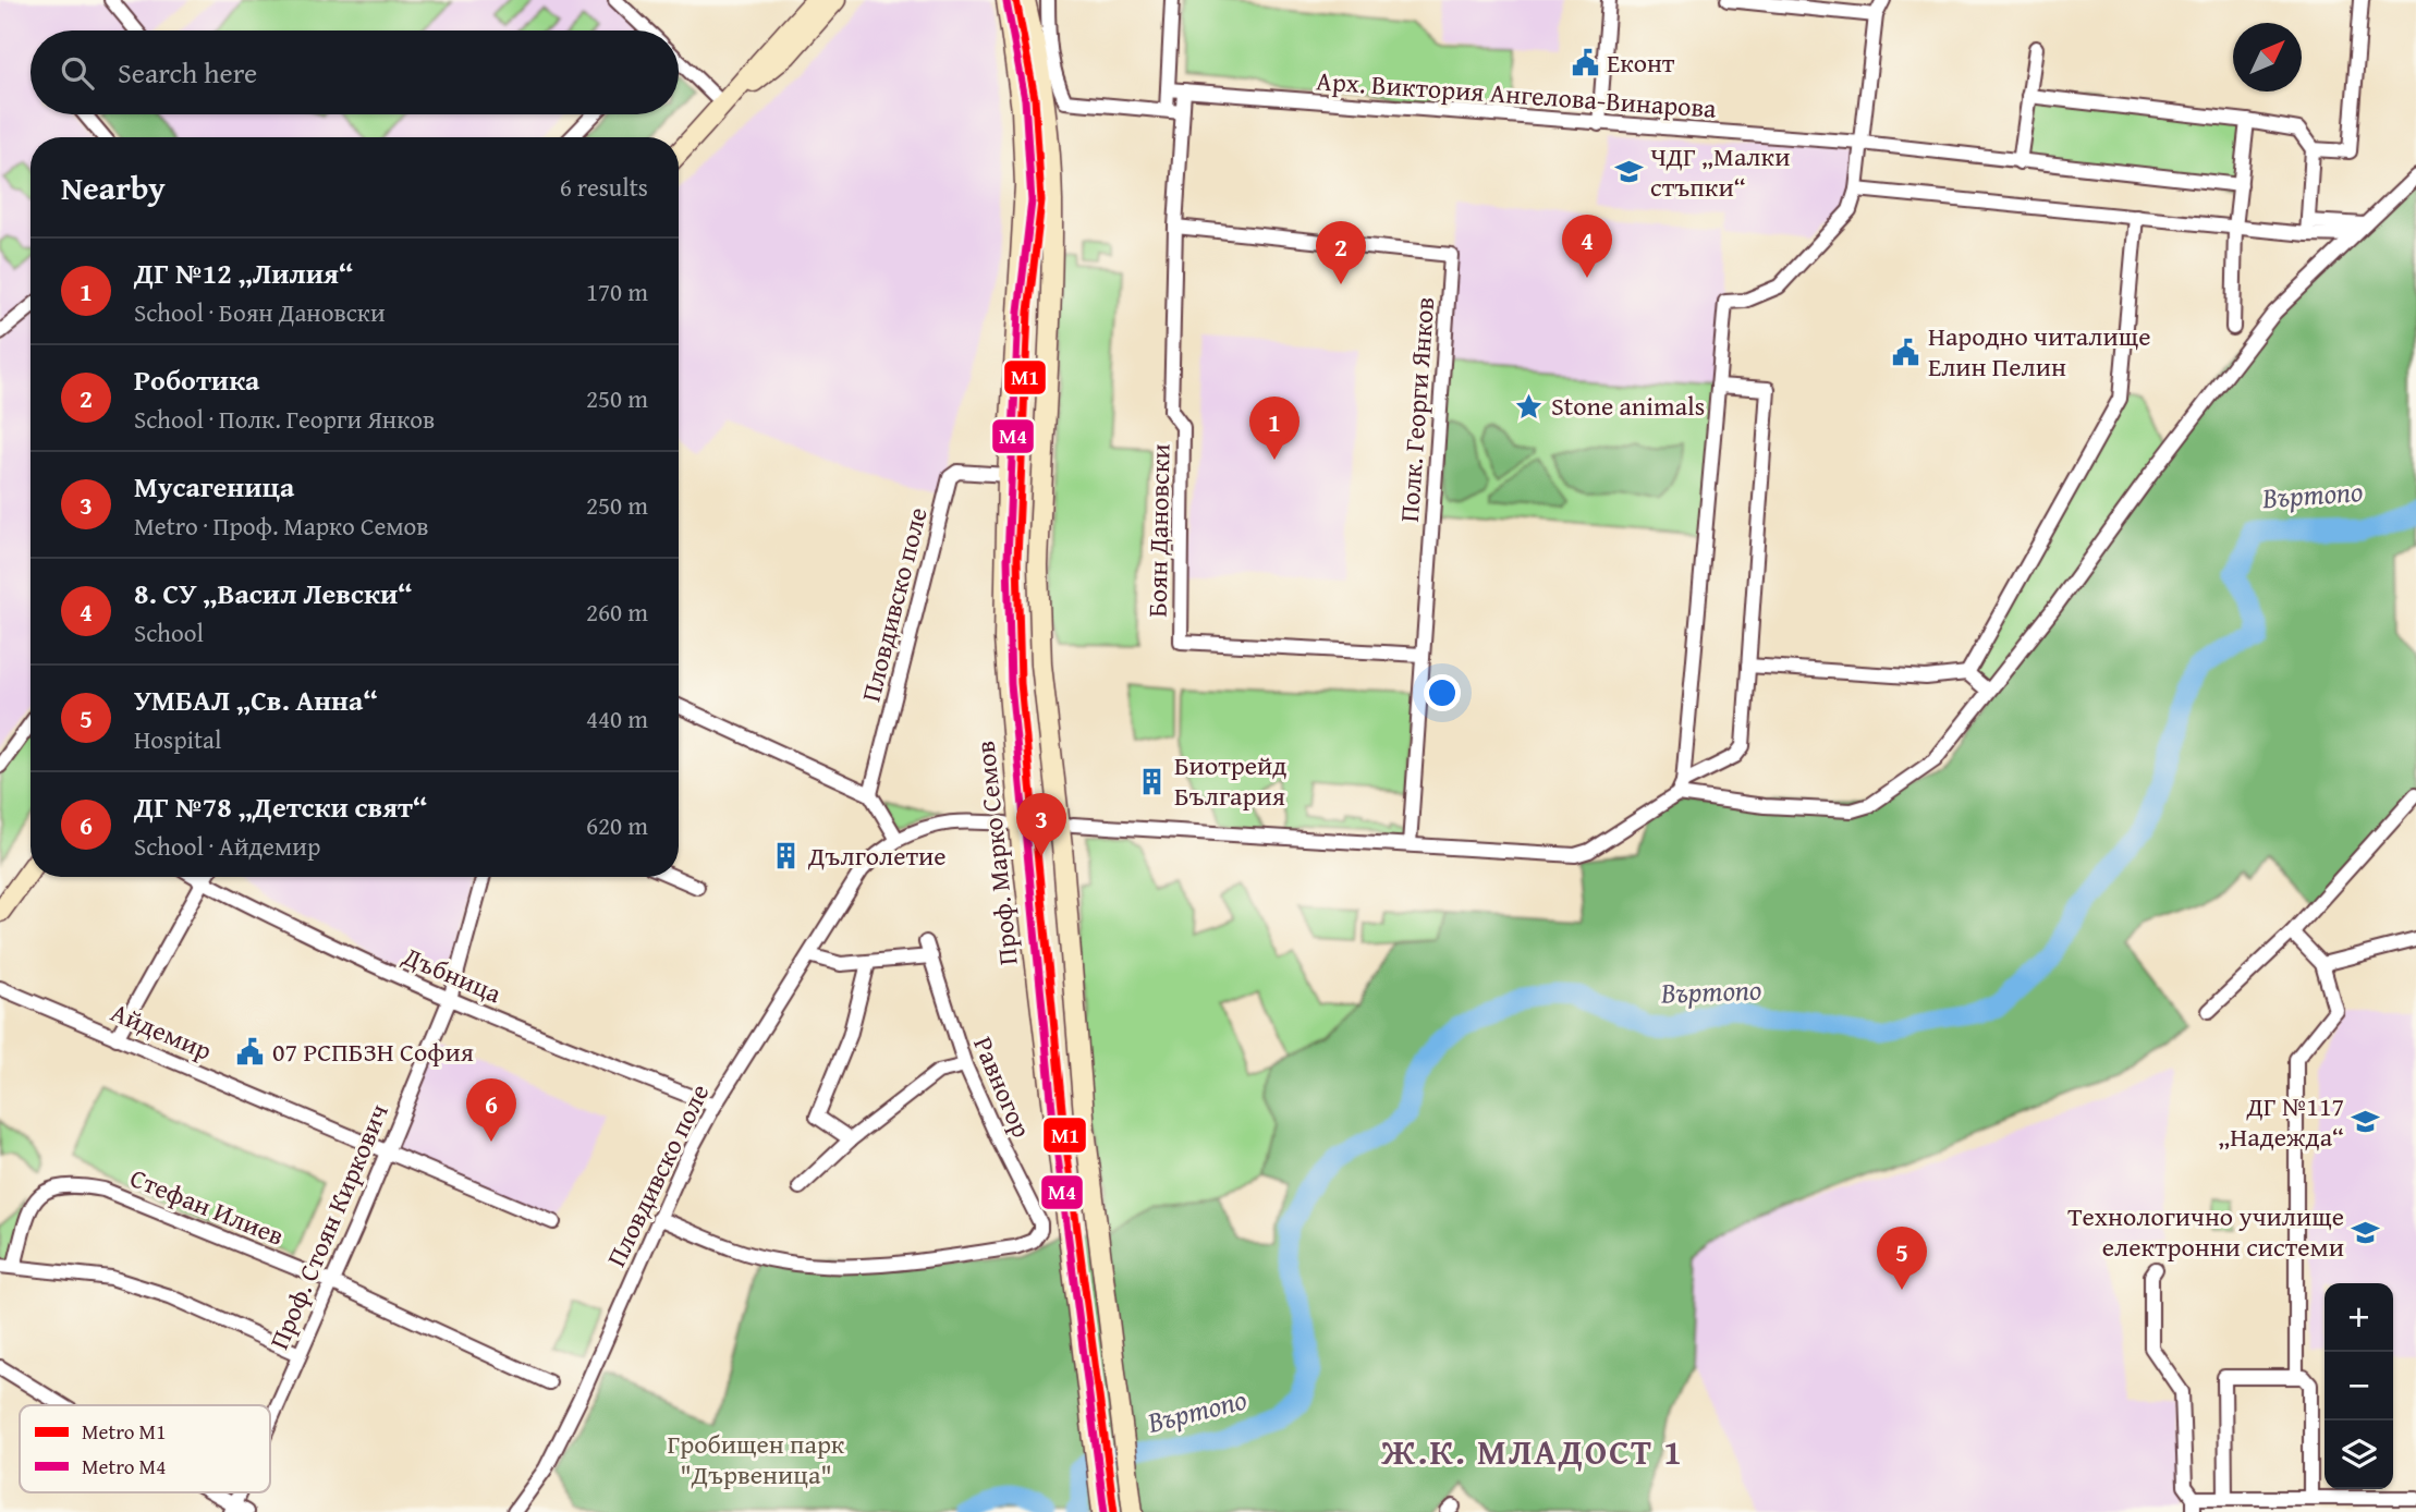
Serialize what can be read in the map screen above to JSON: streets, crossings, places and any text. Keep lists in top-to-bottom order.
{
  "streets": {
    "main road": ["Проф. Марко Семов"],
    "street": [
      "Арх. Виктория Ангелова-Винарова",
      "Полк. Георги Янков",
      "Боян Дановски",
      "Пловдивско поле",
      "Дъбница",
      "Айдемир",
      "Равногор",
      "Стефан Илиев",
      "Проф. Стоян Киркович"
    ]
  },
  "crossings": [
    ["Арх. Виктория Ангелова-Винарова", "Боян Дановски"],
    ["Полк. Георги Янков", "Боян Дановски"],
    ["Пловдивско поле", "Проф. Марко Семов"],
    ["Пловдивско поле", "Дъбница"],
    ["Пловдивско поле", "Равногор"],
    ["Дъбница", "Проф. Стоян Киркович"],
    ["Айдемир", "Проф. Стоян Киркович"],
    ["Стефан Илиев", "Проф. Стоян Киркович"]
  ],
  "districts": ["Ж.К. МЛАДОСТ 1"],
  "water": ["Въртопо"],
  "parks": ["Гробищен парк \"Дървеница\""],
  "places": {
    "public building": ["Еконт", "Народно читалище Елин Пелин", "07 РСПБЗН София"],
    "school or university": ["ЧДГ „Малки стъпки“", "ДГ №117 „Надежда“", "Технологично училище електронни системи"],
    "place": ["Stone animals"],
    "building": ["Биотрейд България", "Дълголетие"]
  },
  "lines": ["metro line M1", "metro line M4"],
  "legend": ["Metro M1", "Metro M4"],
  "north": "top right",
  "page": {
    "search": "Search here",
    "heading": ["Nearby", "6 results"],
    "pins": [
      "4",
      "2",
      "1",
      "3",
      "6",
      "5"
    ],
    "list": [
      {
        "mark": "1",
        "name": "ДГ №12 „Лилия“",
        "note": "School · Боян Дановски",
        "value": "170 m"
      },
      {
        "mark": "2",
        "name": "Роботика",
        "note": "School · Полк. Георги Янков",
        "value": "250 m"
      },
      {
        "mark": "3",
        "name": "Мусагеница",
        "note": "Metro · Проф. Марко Семов",
        "value": "250 m"
      },
      {
        "mark": "4",
        "name": "8. СУ „Васил Левски“",
        "note": "School",
        "value": "260 m"
      },
      {
        "mark": "5",
        "name": "УМБАЛ „Св. Анна“",
        "note": "Hospital",
        "value": "440 m"
      },
      {
        "mark": "6",
        "name": "ДГ №78 „Детски свят“",
        "note": "School · Айдемир",
        "value": "620 m"
      }
    ],
    "map_buttons": ["+", "−"]
  }
}
